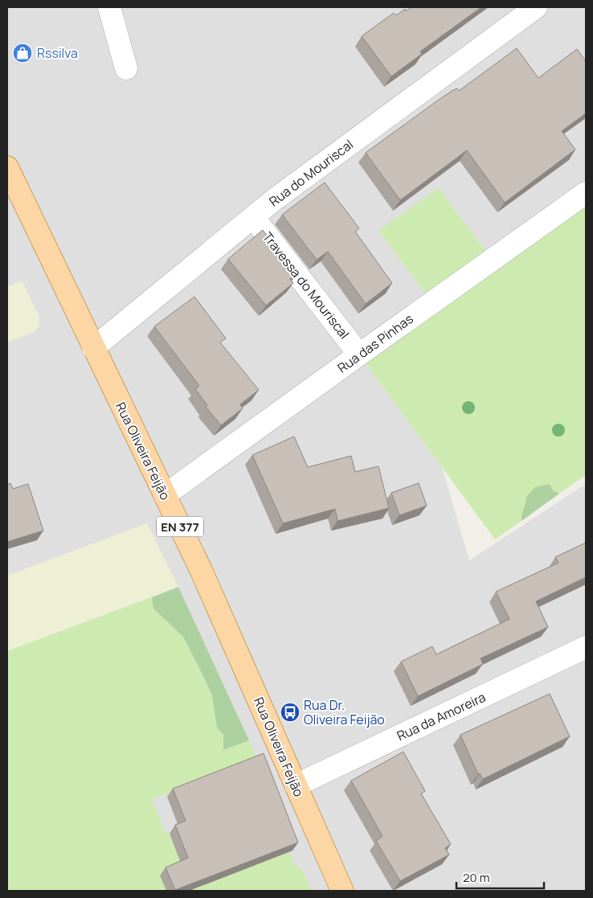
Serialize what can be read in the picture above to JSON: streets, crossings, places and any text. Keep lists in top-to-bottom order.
{
  "streets": {
    "main road": ["Rua Oliveira Feijão", "EN 377"],
    "street": [
      "Rua do Mouriscal",
      "Travessa do Mouriscal",
      "Rua das Pinhas",
      "Rua da Amoreira"
    ]
  },
  "crossings": [
    ["Rua do Mouriscal", "Travessa do Mouriscal"],
    ["Rua do Mouriscal", "Rua Oliveira Feijão"],
    ["Travessa do Mouriscal", "Rua das Pinhas"],
    ["Rua das Pinhas", "Rua Oliveira Feijão"],
    ["Rua Oliveira Feijão", "Rua da Amoreira"]
  ],
  "places": {
    "shop": ["Rssilva"],
    "bus stop": ["Rua Dr. Oliveira Feijão"]
  },
  "scale_bar": "20 m"
}
